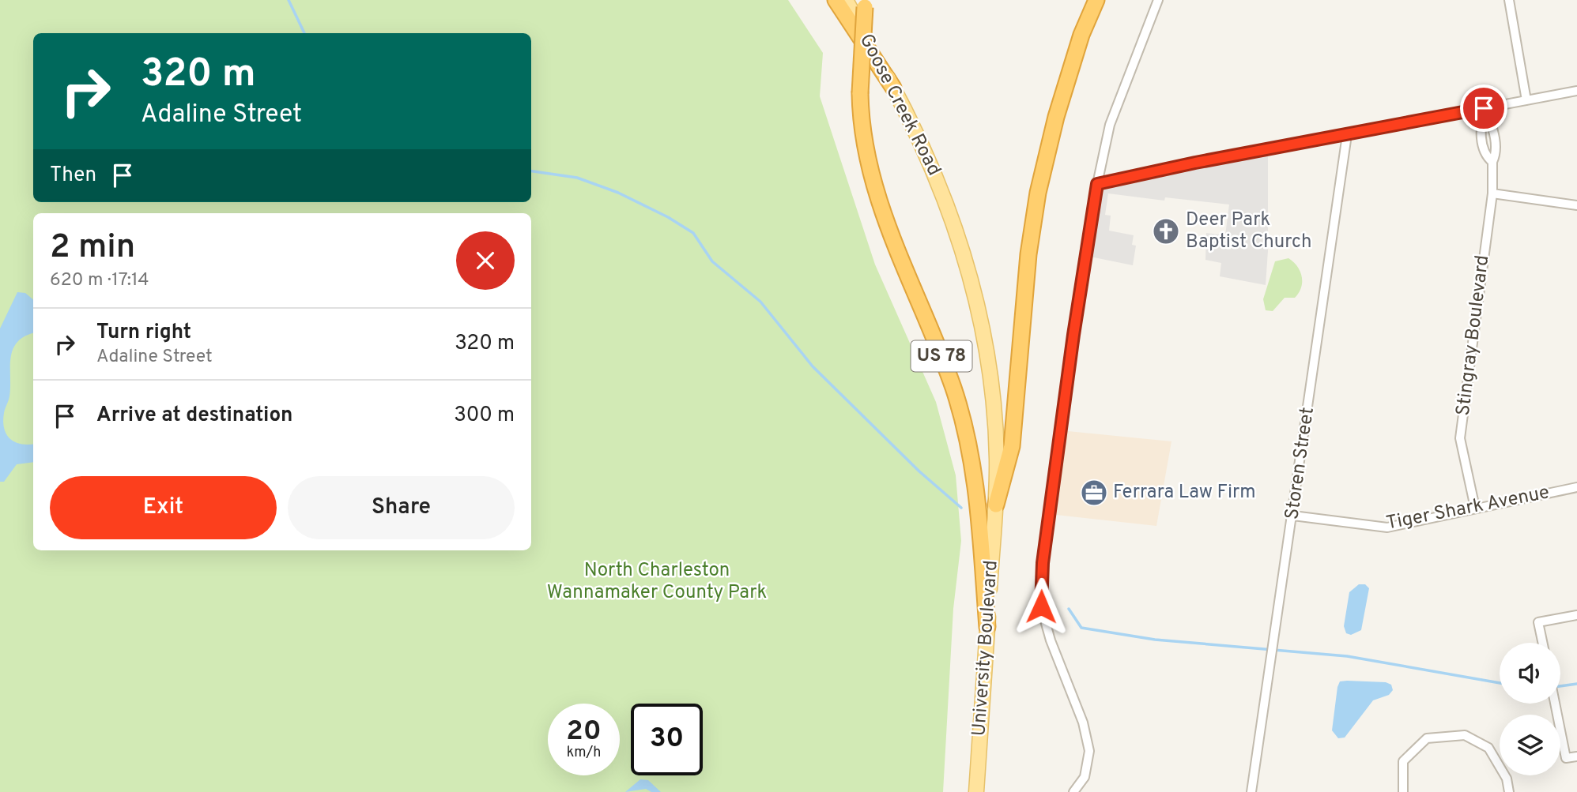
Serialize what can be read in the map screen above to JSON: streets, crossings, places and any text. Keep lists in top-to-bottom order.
{
  "streets": {
    "highway": ["US 78"],
    "main road": ["Goose Creek Road", "University Boulevard"],
    "street": ["Stingray Boulevard", "Storen Street", "Tiger Shark Avenue"]
  },
  "crossings": [
    ["Goose Creek Road", "US 78"],
    ["Goose Creek Road", "University Boulevard"],
    ["Stingray Boulevard", "Tiger Shark Avenue"],
    ["US 78", "University Boulevard"],
    ["Storen Street", "Tiger Shark Avenue"]
  ],
  "parks": ["North Charleston Wannamaker County Park"],
  "places": {
    "church": ["Deer Park Baptist Church"],
    "office": ["Ferrara Law Firm"]
  },
  "page": {
    "turn": ["320 m", "Adaline Street"],
    "then": "Then",
    "heading": ["2 min", "620 m · 17:14"],
    "list": [
      {
        "name": "Turn right",
        "note": "Adaline Street",
        "value": "320 m"
      },
      {
        "name": "Arrive at destination",
        "value": "300 m"
      }
    ],
    "buttons": ["Exit", "Share"],
    "speed": "20 km/h",
    "limit": "30"
  }
}
